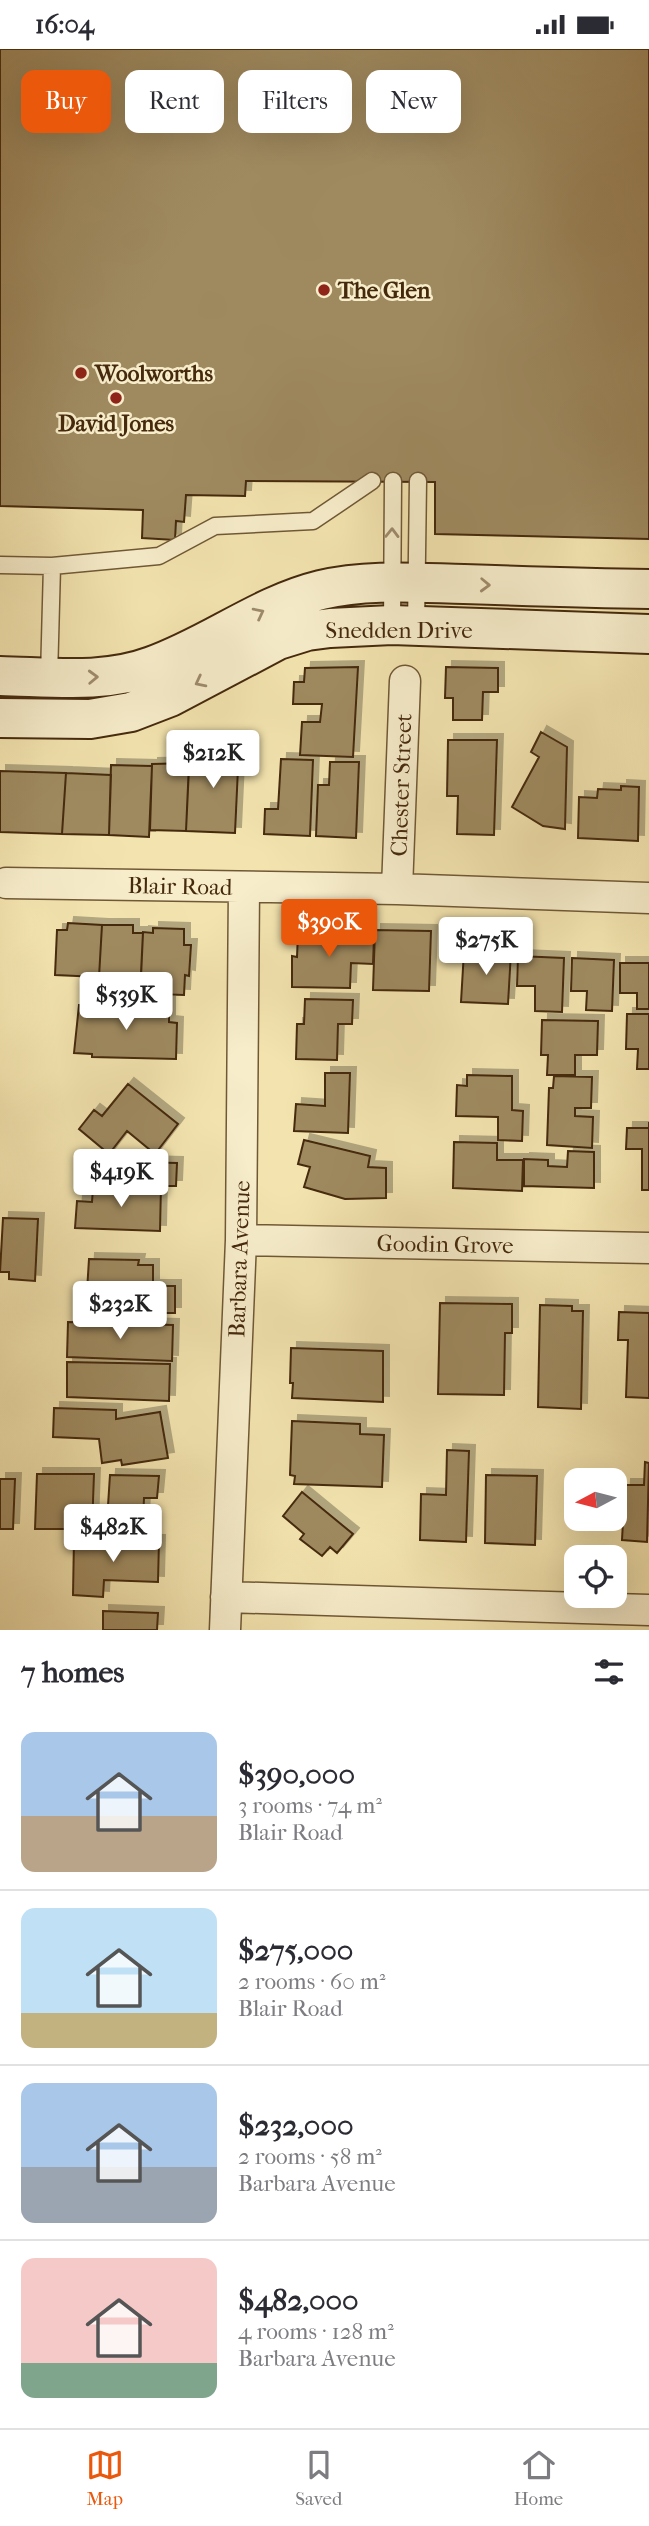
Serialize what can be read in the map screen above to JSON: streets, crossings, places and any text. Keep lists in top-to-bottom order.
{
  "streets": {
    "street": [
      "Snedden Drive",
      "Chester Street",
      "Blair Road",
      "Goodin Grove",
      "Barbara Avenue"
    ]
  },
  "crossings": [
    ["Chester Street", "Blair Road"],
    ["Blair Road", "Barbara Avenue"],
    ["Goodin Grove", "Barbara Avenue"]
  ],
  "places": ["The Glen", "Woolworths", "David Jones"],
  "north": "left",
  "page": {
    "status": "16:04",
    "chip": [
      "Buy",
      "Rent",
      "Filters",
      "New"
    ],
    "price": [
      "$212K",
      "$390K",
      "$275K",
      "$539K",
      "$419K",
      "$232K",
      "$482K"
    ],
    "heading": "7 homes",
    "list": [
      {
        "name": "$390,000",
        "note": "3 rooms · 74 m² · Blair Road"
      },
      {
        "name": "$275,000",
        "note": "2 rooms · 60 m² · Blair Road"
      },
      {
        "name": "$232,000",
        "note": "2 rooms · 58 m² · Barbara Avenue"
      },
      {
        "name": "$482,000",
        "note": "4 rooms · 128 m² · Barbara Avenue"
      }
    ],
    "tabs": ["Map", "Saved", "Home"]
  }
}
